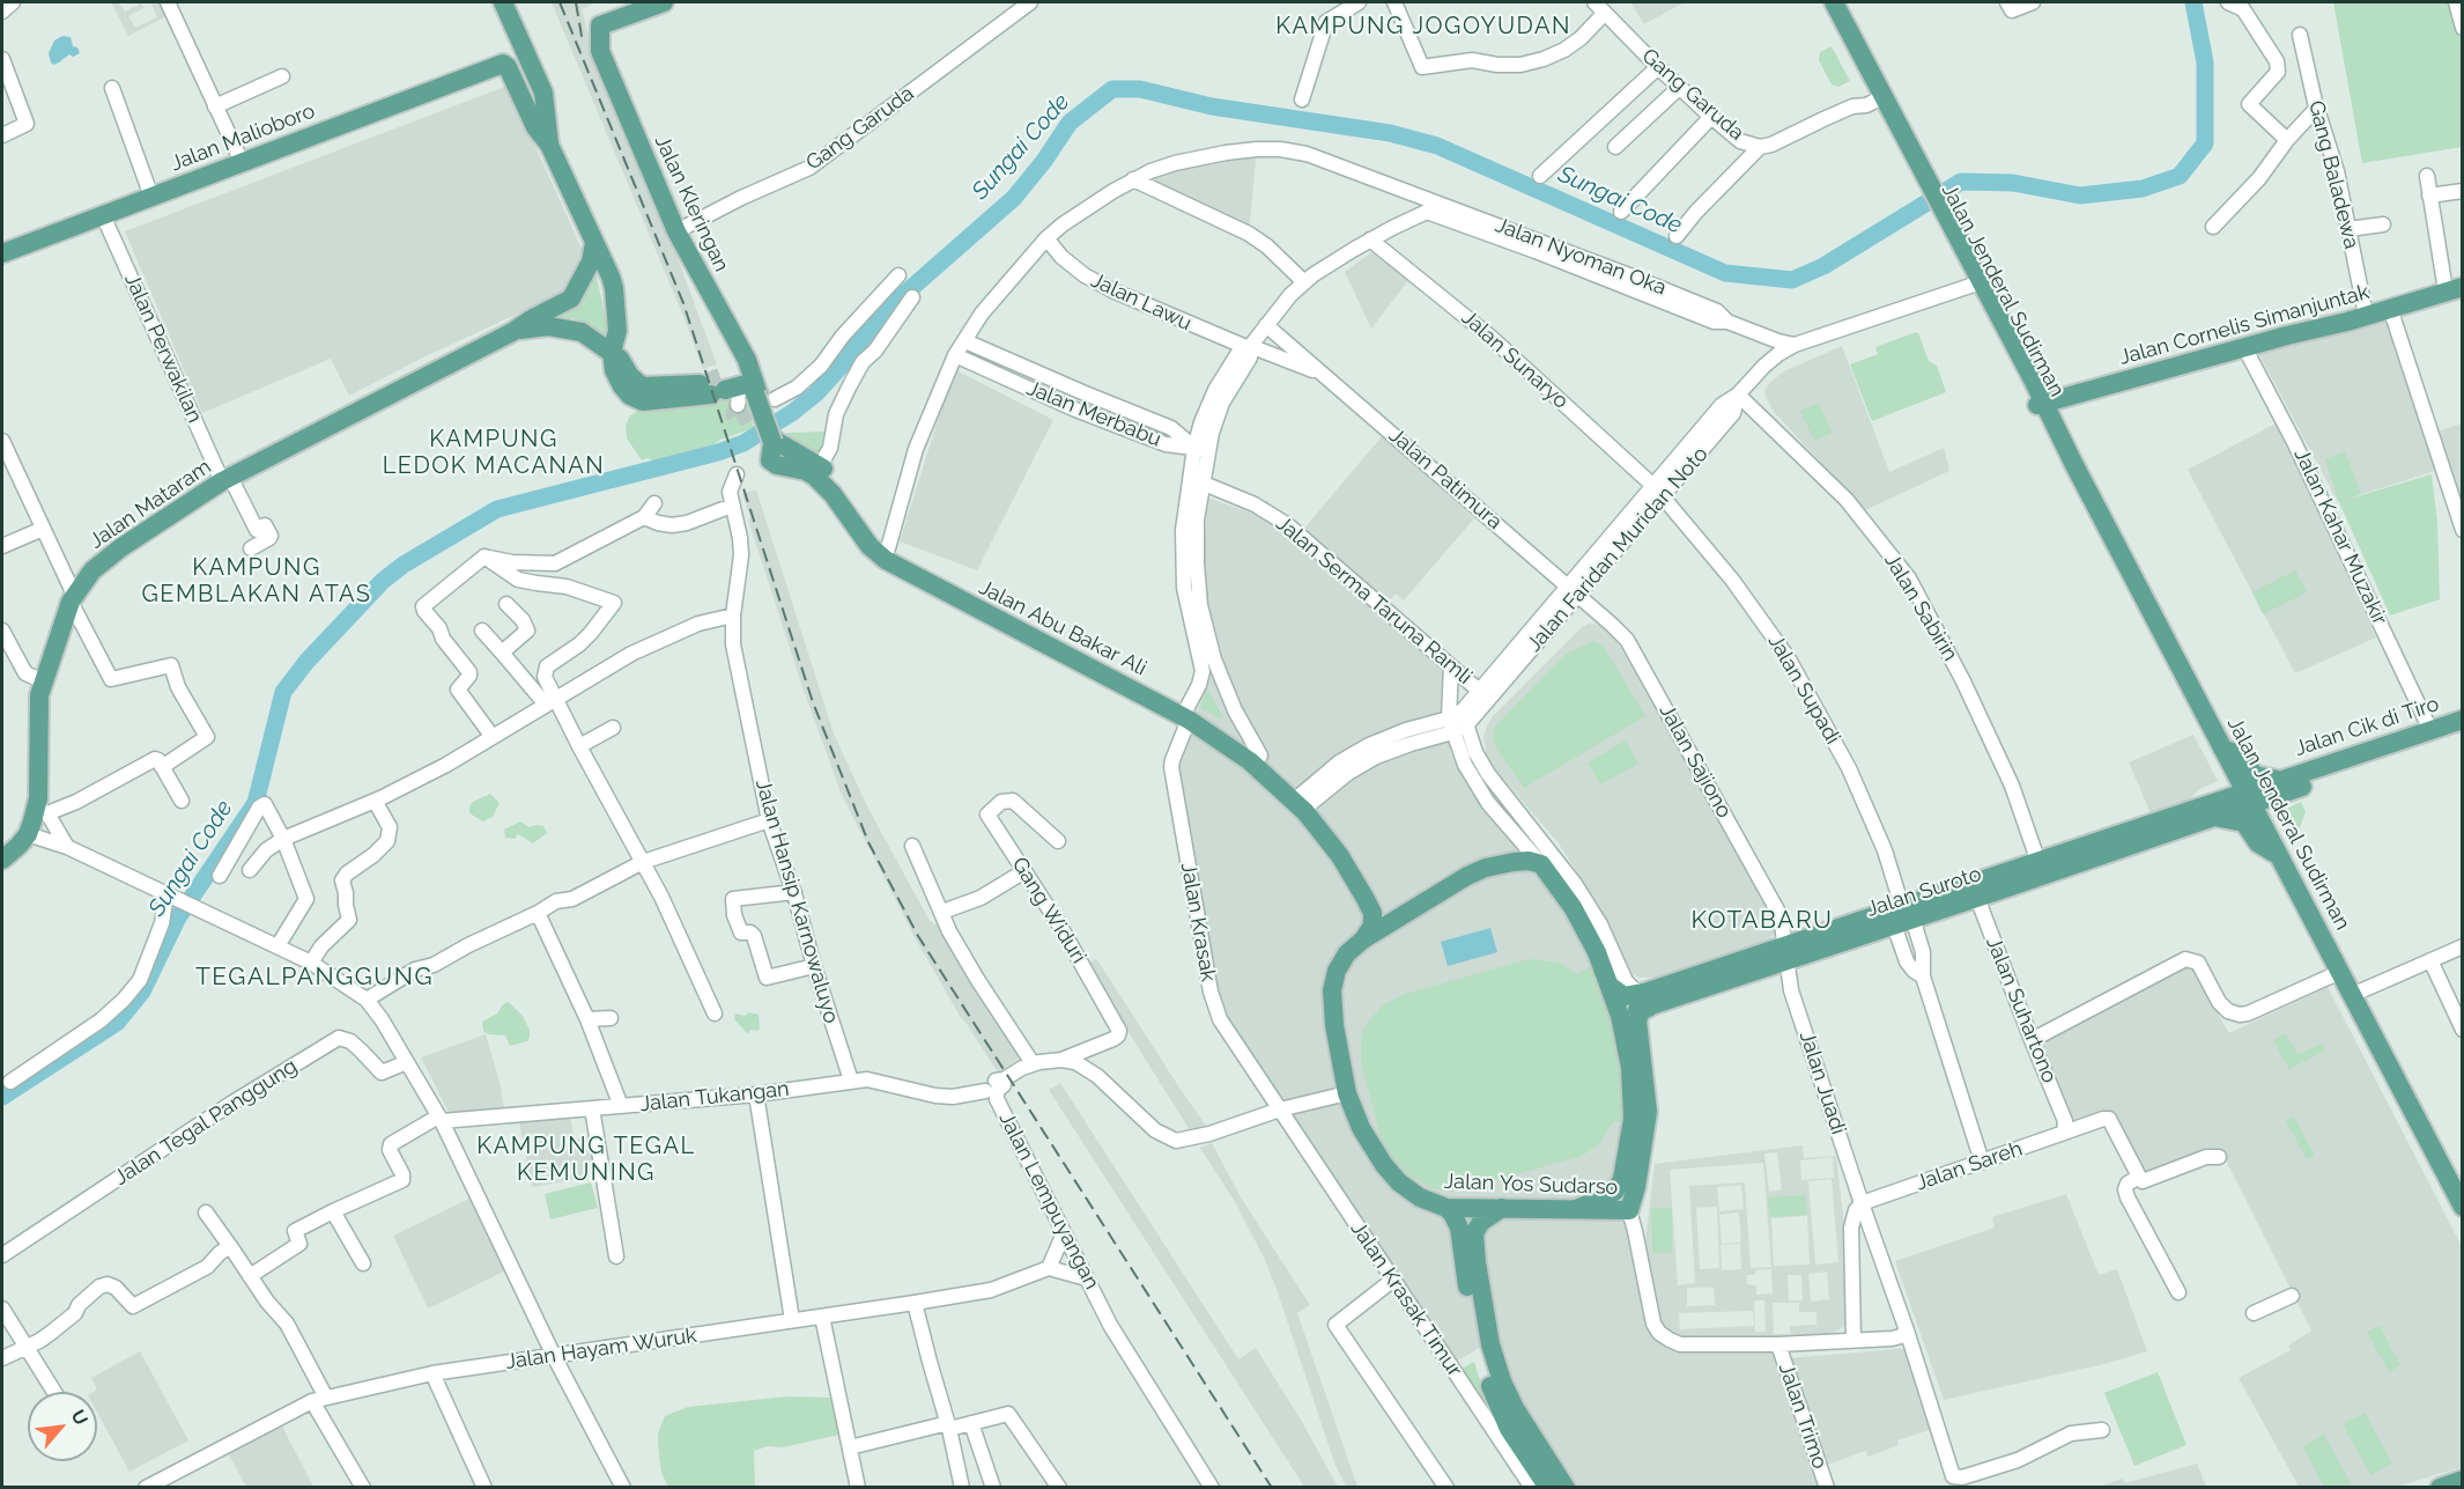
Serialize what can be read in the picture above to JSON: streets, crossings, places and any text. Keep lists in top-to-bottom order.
{
  "streets": {
    "main road": [
      "Jalan Malioboro",
      "Jalan Kleringan",
      "Jalan Jenderal Sudirman",
      "Jalan Cornelis Simanjuntak",
      "Jalan Mataram",
      "Jalan Abu Bakar Ali",
      "Jalan Cik di Tiro",
      "Jalan Suroto",
      "Jalan Yos Sudarso"
    ],
    "street": [
      "Gang Garuda",
      "Gang Baladewa",
      "Jalan Nyoman Oka",
      "Jalan Lawu",
      "Jalan Perwakilan",
      "Jalan Sunaryo",
      "Jalan Merbabu",
      "Jalan Patimura",
      "Jalan Kahar Muzakir",
      "Jalan Faridan Muridan Noto",
      "Jalan Serma Taruna Ramli",
      "Jalan Sabirin",
      "Jalan Supadi",
      "Jalan Sajiono",
      "Jalan Hansip Karnowaluyo",
      "Gang Widuri",
      "Jalan Krasak",
      "Jalan Suhartono",
      "Jalan Juadi",
      "Jalan Tukangan",
      "Jalan Tegal Panggung",
      "Jalan Sareh",
      "Jalan Lempuyangan",
      "Jalan Krasak Timur",
      "Jalan Hayam Wuruk",
      "Jalan Trimo"
    ]
  },
  "crossings": [
    ["Gang Garuda", "Jalan Kleringan"],
    ["Gang Garuda", "Jalan Jenderal Sudirman"],
    ["Jalan Malioboro", "Jalan Perwakilan"],
    ["Gang Baladewa", "Jalan Cornelis Simanjuntak"],
    ["Jalan Kleringan", "Jalan Abu Bakar Ali"],
    ["Jalan Nyoman Oka", "Jalan Lawu"],
    ["Jalan Nyoman Oka", "Jalan Sunaryo"],
    ["Jalan Nyoman Oka", "Jalan Merbabu"],
    ["Jalan Nyoman Oka", "Jalan Patimura"],
    ["Jalan Nyoman Oka", "Jalan Faridan Muridan Noto"],
    ["Jalan Nyoman Oka", "Jalan Serma Taruna Ramli"],
    ["Jalan Nyoman Oka", "Jalan Abu Bakar Ali"],
    ["Jalan Nyoman Oka", "Jalan Krasak"],
    ["Jalan Jenderal Sudirman", "Jalan Cornelis Simanjuntak"],
    ["Jalan Jenderal Sudirman", "Jalan Faridan Muridan Noto"],
    ["Jalan Jenderal Sudirman", "Jalan Cik di Tiro"],
    ["Jalan Jenderal Sudirman", "Jalan Suroto"],
    ["Jalan Lawu", "Jalan Patimura"],
    ["Jalan Cornelis Simanjuntak", "Jalan Kahar Muzakir"],
    ["Jalan Perwakilan", "Jalan Mataram"],
    ["Jalan Sunaryo", "Jalan Faridan Muridan Noto"],
    ["Jalan Sunaryo", "Jalan Supadi"],
    ["Jalan Patimura", "Jalan Faridan Muridan Noto"],
    ["Jalan Patimura", "Jalan Sajiono"],
    ["Jalan Kahar Muzakir", "Jalan Cik di Tiro"],
    ["Jalan Faridan Muridan Noto", "Jalan Serma Taruna Ramli"],
    ["Jalan Faridan Muridan Noto", "Jalan Sabirin"],
    ["Jalan Faridan Muridan Noto", "Jalan Supadi"],
    ["Jalan Faridan Muridan Noto", "Jalan Sajiono"],
    ["Jalan Sabirin", "Jalan Suroto"],
    ["Jalan Abu Bakar Ali", "Jalan Krasak"],
    ["Jalan Abu Bakar Ali", "Jalan Yos Sudarso"],
    ["Jalan Supadi", "Jalan Suroto"],
    ["Jalan Supadi", "Jalan Sareh"],
    ["Jalan Cik di Tiro", "Jalan Suroto"],
    ["Jalan Sajiono", "Jalan Suroto"],
    ["Jalan Sajiono", "Jalan Juadi"],
    ["Jalan Suroto", "Jalan Suhartono"],
    ["Jalan Suroto", "Jalan Juadi"],
    ["Jalan Suroto", "Jalan Yos Sudarso"],
    ["Jalan Hansip Karnowaluyo", "Jalan Tukangan"],
    ["Jalan Krasak", "Jalan Krasak Timur"],
    ["Jalan Suhartono", "Jalan Sareh"],
    ["Jalan Juadi", "Jalan Sareh"],
    ["Jalan Tukangan", "Jalan Lempuyangan"]
  ],
  "districts": [
    "KAMPUNG JOGOYUDAN",
    "KAMPUNG LEDOK MACANAN",
    "KAMPUNG GEMBLAKAN ATAS",
    "KOTABARU",
    "TEGALPANGGUNG",
    "KAMPUNG TEGAL KEMUNING"
  ],
  "water": ["Sungai Code"],
  "north": "top right"
}
